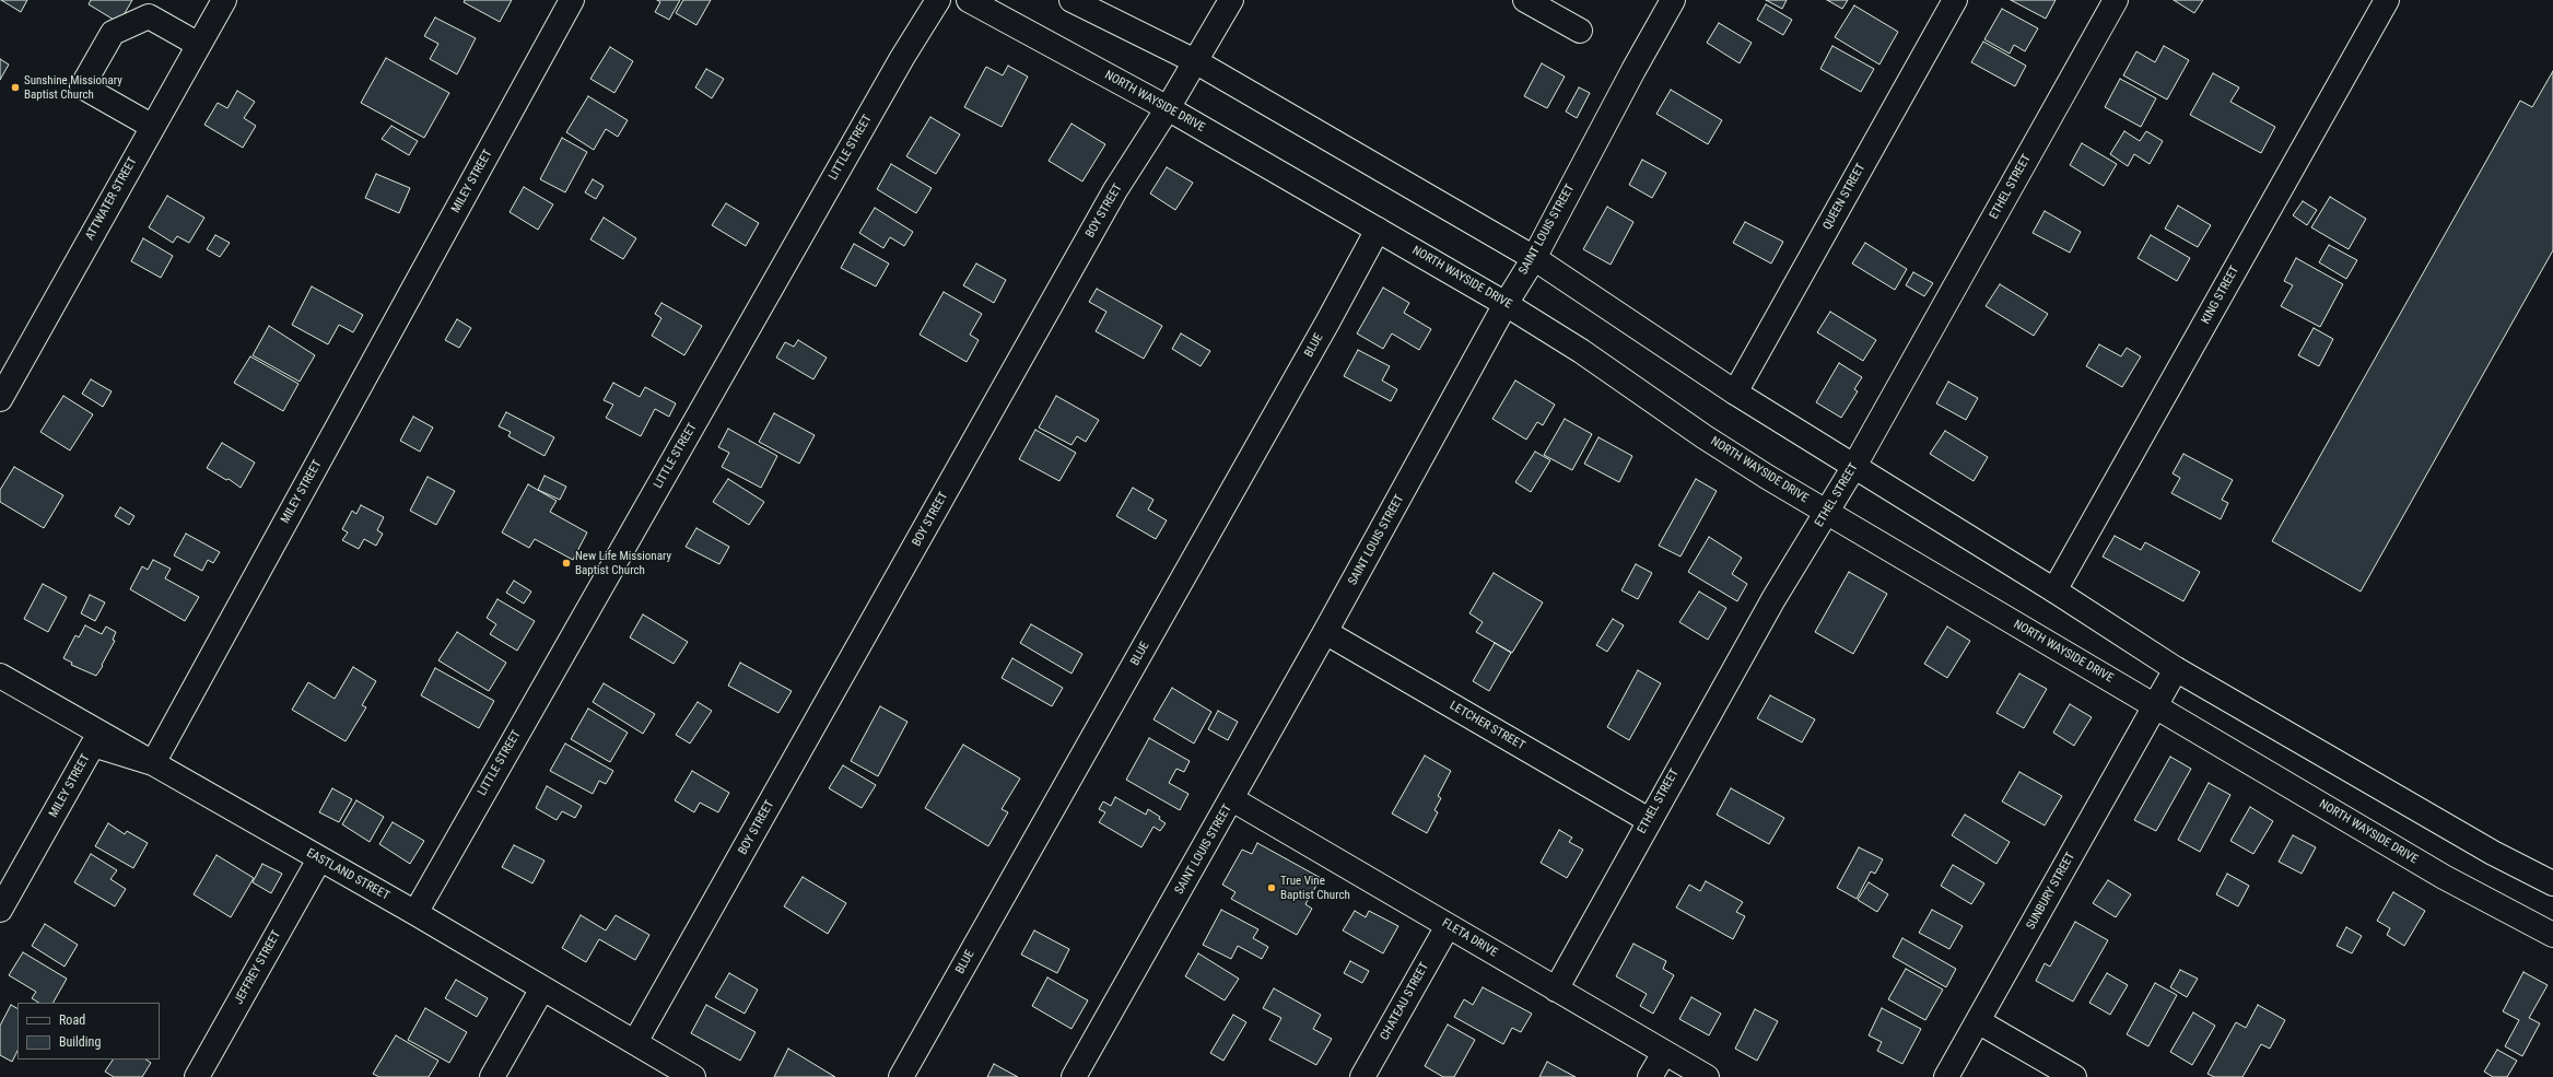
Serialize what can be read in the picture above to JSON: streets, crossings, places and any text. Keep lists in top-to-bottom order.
{
  "streets": {
    "street": [
      "NORTH WAYSIDE DRIVE",
      "LITTLE STREET",
      "MILEY STREET",
      "ETHEL STREET",
      "QUEEN STREET",
      "ATTWATER STREET",
      "BOY STREET",
      "SAINT LOUIS STREET",
      "KING STREET",
      "BLUE",
      "LETCHER STREET",
      "EASTLAND STREET",
      "SUNBURY STREET",
      "FLETA DRIVE",
      "JEFFREY STREET",
      "CHATEAU STREET"
    ]
  },
  "crossings": [
    ["NORTH WAYSIDE DRIVE", "ETHEL STREET"],
    ["NORTH WAYSIDE DRIVE", "BOY STREET"],
    ["NORTH WAYSIDE DRIVE", "SAINT LOUIS STREET"],
    ["NORTH WAYSIDE DRIVE", "BLUE"],
    ["NORTH WAYSIDE DRIVE", "SUNBURY STREET"],
    ["LITTLE STREET", "EASTLAND STREET"],
    ["MILEY STREET", "EASTLAND STREET"],
    ["ETHEL STREET", "LETCHER STREET"],
    ["ETHEL STREET", "FLETA DRIVE"],
    ["BOY STREET", "EASTLAND STREET"],
    ["SAINT LOUIS STREET", "LETCHER STREET"],
    ["SAINT LOUIS STREET", "FLETA DRIVE"],
    ["EASTLAND STREET", "JEFFREY STREET"],
    ["FLETA DRIVE", "CHATEAU STREET"]
  ],
  "places": ["Sunshine Missionary Baptist Church", "New Life Missionary Baptist Church", "True Vine Baptist Church"],
  "legend": ["Road", "Building"]
}
